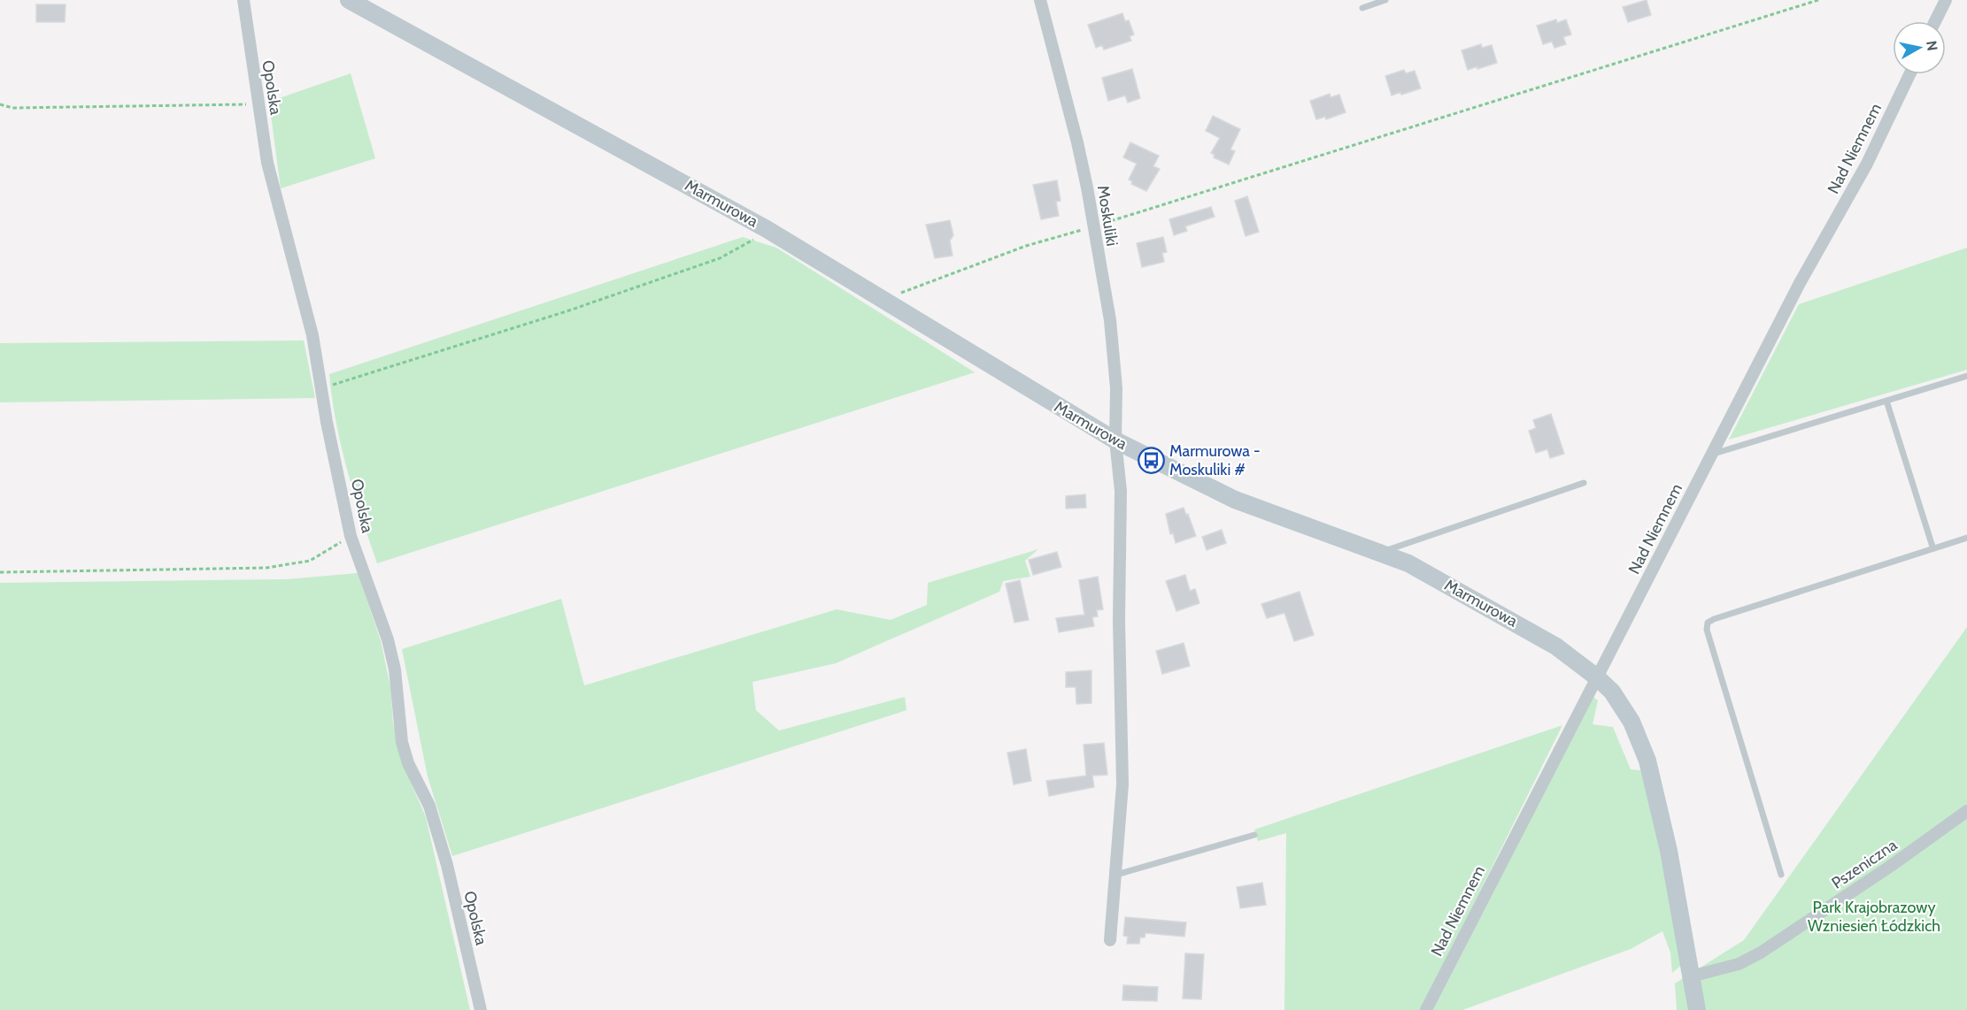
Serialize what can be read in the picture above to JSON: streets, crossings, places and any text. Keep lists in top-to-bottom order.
{
  "streets": {
    "street": [
      "Opolska",
      "Nad Niemnem",
      "Marmurowa",
      "Moskuliki",
      "Pszeniczna"
    ]
  },
  "crossings": [
    ["Nad Niemnem", "Marmurowa"],
    ["Marmurowa", "Moskuliki"],
    ["Marmurowa", "Pszeniczna"]
  ],
  "parks": ["Park Krajobrazowy Wzniesień Łódzkich"],
  "places": {
    "bus stop": ["Marmurowa - Moskuliki #"]
  },
  "north": "right"
}
